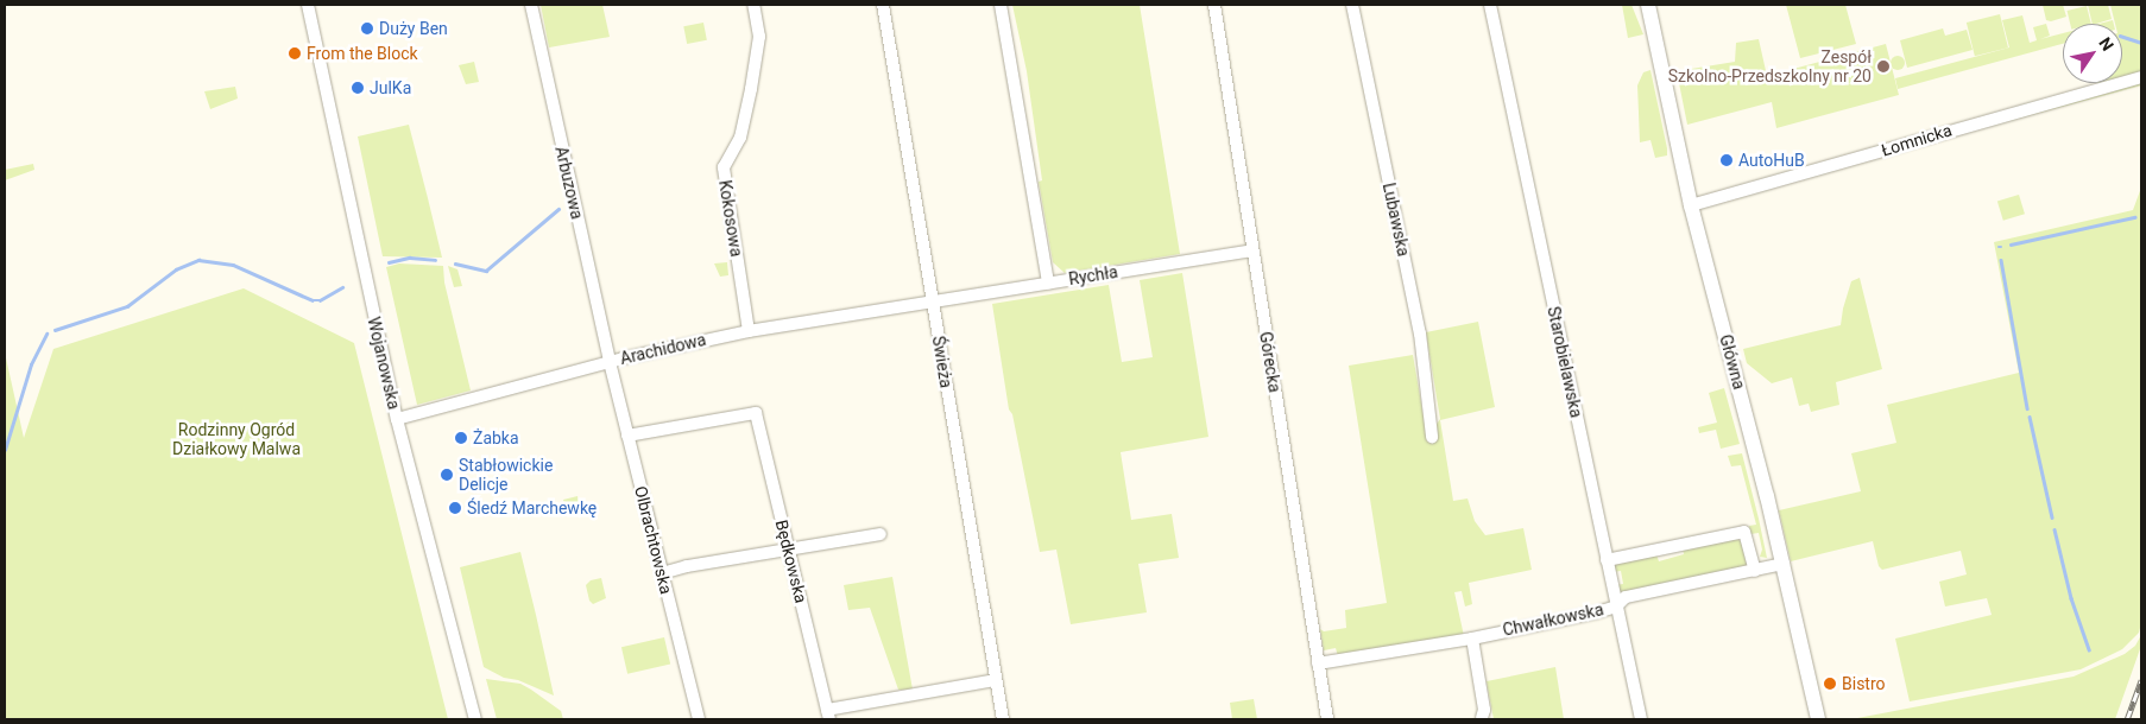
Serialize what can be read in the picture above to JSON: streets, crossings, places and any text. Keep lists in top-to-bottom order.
{
  "streets": {
    "street": [
      "Łomnicka",
      "Arbuzowa",
      "Kokosowa",
      "Lubawska",
      "Rychła",
      "Arachidowa",
      "Świeża",
      "Górecka",
      "Starobielawska",
      "Główna",
      "Wojanowska",
      "Olbrachtowska",
      "Będkowska",
      "Chwałkowska"
    ]
  },
  "crossings": [
    ["Łomnicka", "Główna"],
    ["Arbuzowa", "Arachidowa"],
    ["Arbuzowa", "Olbrachtowska"],
    ["Kokosowa", "Arachidowa"],
    ["Rychła", "Arachidowa"],
    ["Rychła", "Świeża"],
    ["Rychła", "Górecka"],
    ["Arachidowa", "Świeża"],
    ["Arachidowa", "Wojanowska"],
    ["Arachidowa", "Olbrachtowska"],
    ["Świeża", "Będkowska"],
    ["Górecka", "Chwałkowska"],
    ["Starobielawska", "Chwałkowska"],
    ["Główna", "Chwałkowska"],
    ["Olbrachtowska", "Będkowska"]
  ],
  "parks": ["Rodzinny Ogród Działkowy Malwa"],
  "places": [
    "Duży Ben",
    "From the Block",
    "Zespół Szkolno-Przedszkolny nr 20",
    "JulKa",
    "AutoHuB",
    "Żabka",
    "Stabłowickie Delicje",
    "Śledź Marchewkę",
    "Bistro"
  ],
  "north": "top right"
}
